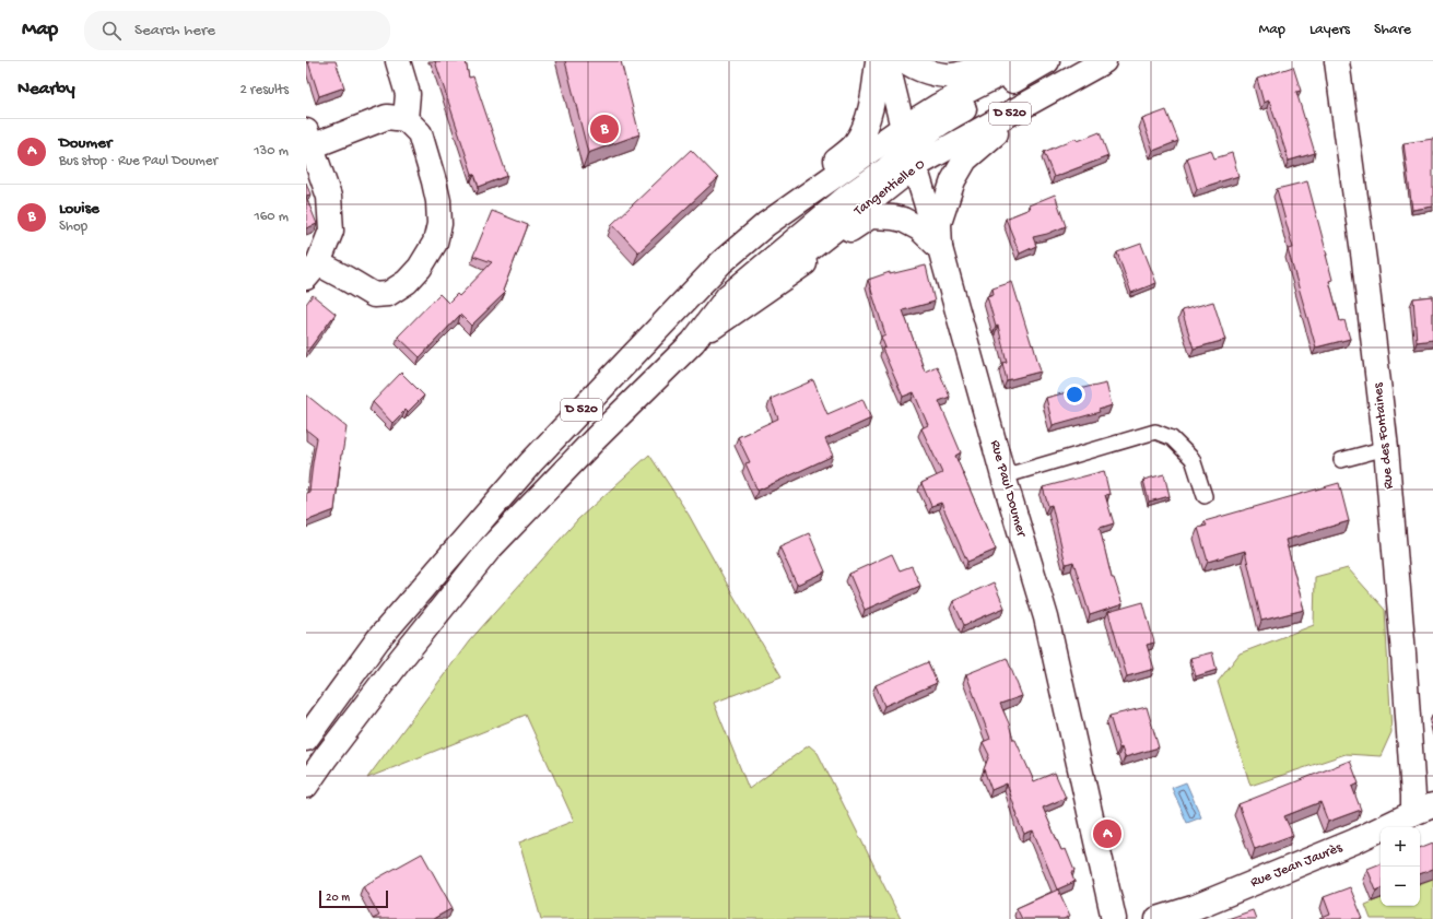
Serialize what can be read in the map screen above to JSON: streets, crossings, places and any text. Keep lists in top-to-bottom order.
{
  "streets": {
    "main road": [
      "D 520",
      "Tangentielle O",
      "Rue des Fontaines",
      "Rue Paul Doumer",
      "Rue Jean Jaurès"
    ]
  },
  "crossings": [
    ["D 520", "Tangentielle O"],
    ["D 520", "Rue Paul Doumer"],
    ["Tangentielle O", "Rue Paul Doumer"],
    ["Rue des Fontaines", "Rue Jean Jaurès"]
  ],
  "scale_bar": "20 m",
  "page": {
    "header": "Map",
    "search": "Search here",
    "nav": ["Map", "Layers", "Share"],
    "heading": ["Nearby", "2 results"],
    "pins": ["B", "A"],
    "list": [
      {
        "mark": "A",
        "name": "Doumer",
        "note": "Bus stop · Rue Paul Doumer",
        "value": "130 m"
      },
      {
        "mark": "B",
        "name": "Louise",
        "note": "Shop",
        "value": "160 m"
      }
    ],
    "map_buttons": ["+", "−"],
    "scale": "20 m"
  }
}
